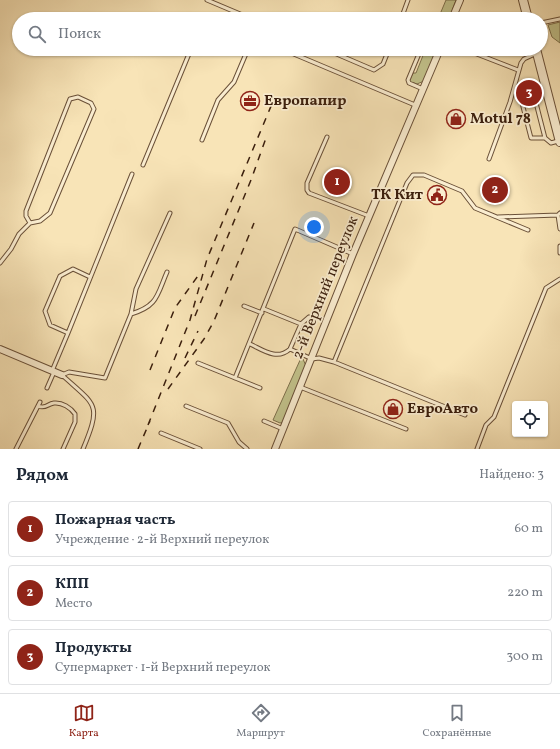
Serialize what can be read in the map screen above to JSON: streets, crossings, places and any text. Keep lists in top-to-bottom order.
{
  "streets": {
    "street": ["2-й Верхний переулок"]
  },
  "places": {
    "office": ["Европапир"],
    "shop": ["Motul 78", "ЕвроАвто"],
    "public building": ["ТК Кит"]
  },
  "page": {
    "search": "Поиск",
    "pins": ["3", "1", "2"],
    "heading": ["Рядом", "Найдено: 3"],
    "list": [
      {
        "mark": "1",
        "name": "Пожарная часть",
        "note": "Учреждение · 2-й Верхний переулок",
        "value": "60 m"
      },
      {
        "mark": "2",
        "name": "КПП",
        "note": "Место",
        "value": "220 m"
      },
      {
        "mark": "3",
        "name": "Продукты",
        "note": "Супермаркет · 1-й Верхний переулок",
        "value": "300 m"
      }
    ],
    "nav": ["Карта", "Маршрут", "Сохранённые"]
  }
}
